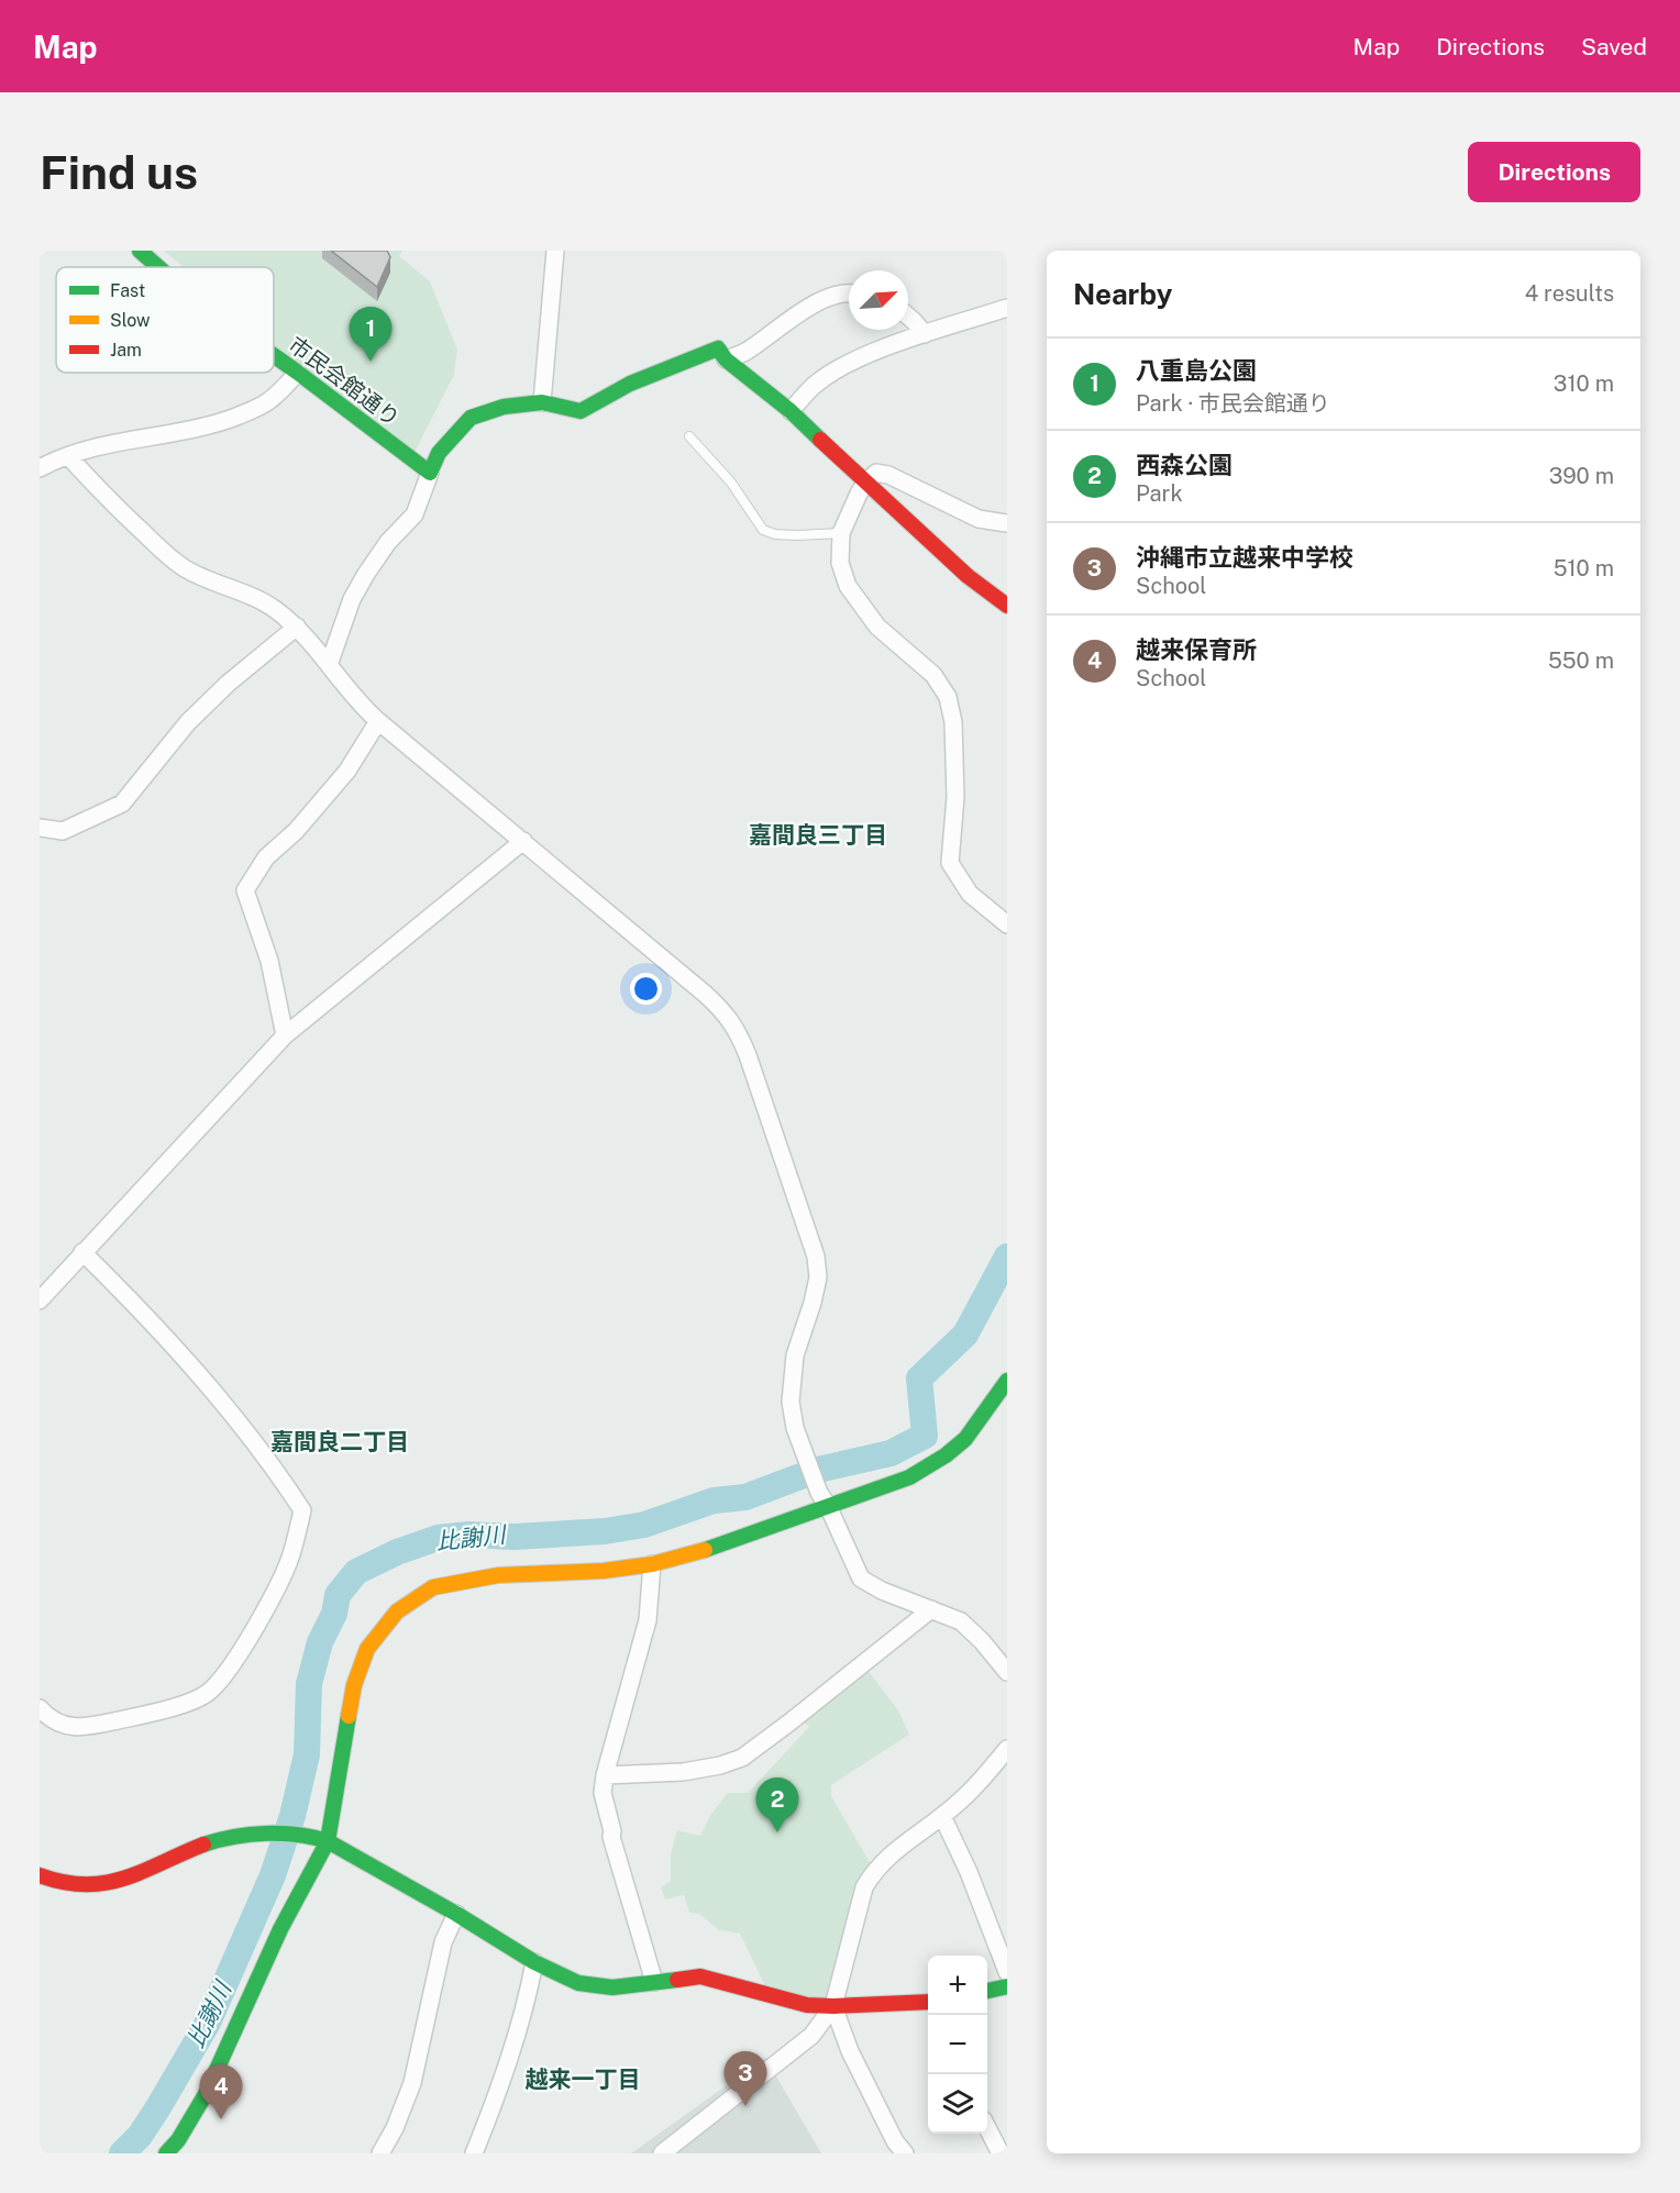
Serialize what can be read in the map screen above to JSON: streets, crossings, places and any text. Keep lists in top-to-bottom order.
{
  "streets": {
    "street": ["市民会館通り"]
  },
  "districts": ["嘉間良三丁目", "嘉間良二丁目", "越来一丁目"],
  "water": ["比謝川"],
  "legend": ["Fast", "Slow", "Jam"],
  "north": "top right",
  "page": {
    "header": "Map",
    "nav": ["Map", "Directions", "Saved"],
    "buttons": "Directions",
    "title": "Find us",
    "heading": ["Nearby", "4 results"],
    "pins": [
      "1",
      "2",
      "3",
      "4"
    ],
    "list": [
      {
        "mark": "1",
        "name": "八重島公園",
        "note": "Park · 市民会館通り",
        "value": "310 m"
      },
      {
        "mark": "2",
        "name": "西森公園",
        "note": "Park",
        "value": "390 m"
      },
      {
        "mark": "3",
        "name": "沖縄市立越来中学校",
        "note": "School",
        "value": "510 m"
      },
      {
        "mark": "4",
        "name": "越来保育所",
        "note": "School",
        "value": "550 m"
      }
    ],
    "map_buttons": ["+", "−"]
  }
}
